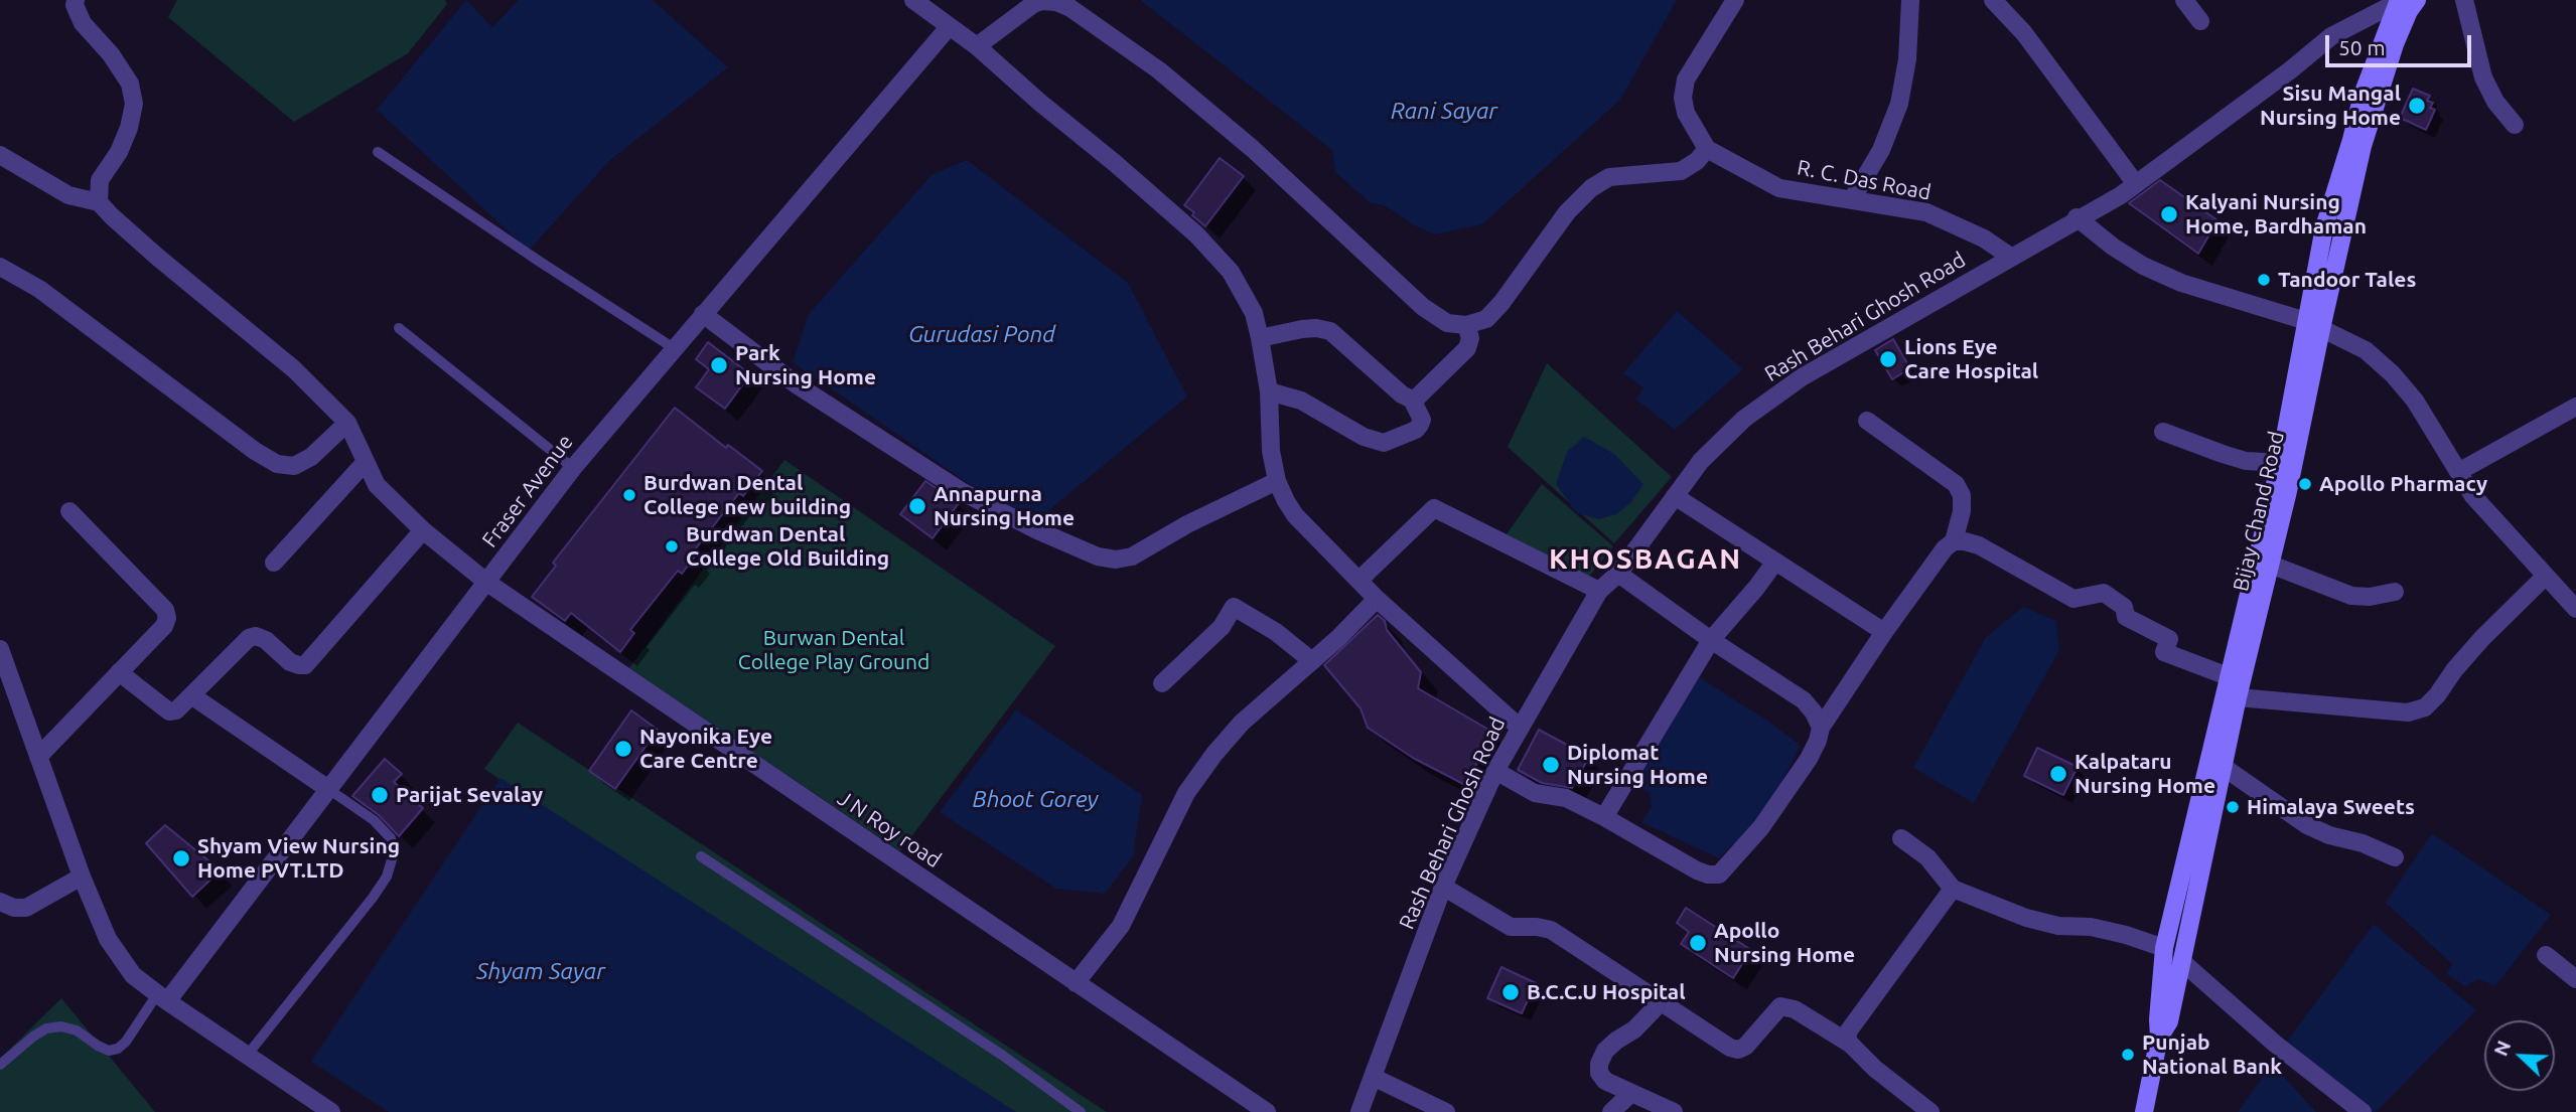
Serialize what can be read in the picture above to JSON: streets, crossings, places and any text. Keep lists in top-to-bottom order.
{
  "streets": {
    "main road": ["Bijay Chand Road"],
    "street": [
      "R. C. Das Road",
      "Rash Behari Ghosh Road",
      "Fraser Avenue",
      "J N Roy road"
    ]
  },
  "crossings": [
    ["R. C. Das Road", "Rash Behari Ghosh Road"],
    ["Rash Behari Ghosh Road", "Bijay Chand Road"],
    ["Fraser Avenue", "J N Roy road"]
  ],
  "districts": ["KHOSBAGAN"],
  "water": [
    "Rani Sayar",
    "Gurudasi Pond",
    "Bhoot Gorey",
    "Shyam Sayar"
  ],
  "parks": ["Burwan Dental College Play Ground"],
  "places": [
    "Sisu Mangal Nursing Home",
    "Kalyani Nursing Home, Bardhaman",
    "Tandoor Tales",
    "Lions Eye Care Hospital",
    "Park Nursing Home",
    "Apollo Pharmacy",
    "Burdwan Dental College new building",
    "Annapurna Nursing Home",
    "Burdwan Dental College Old Building",
    "Nayonika Eye Care Centre",
    "Diplomat Nursing Home",
    "Kalpataru Nursing Home",
    "Parijat Sevalay",
    "Himalaya Sweets",
    "Shyam View Nursing Home PVT.LTD",
    "Apollo Nursing Home",
    "B.C.C.U Hospital",
    "Punjab National Bank"
  ],
  "scale_bar": "50 m",
  "north": "top left"
}
